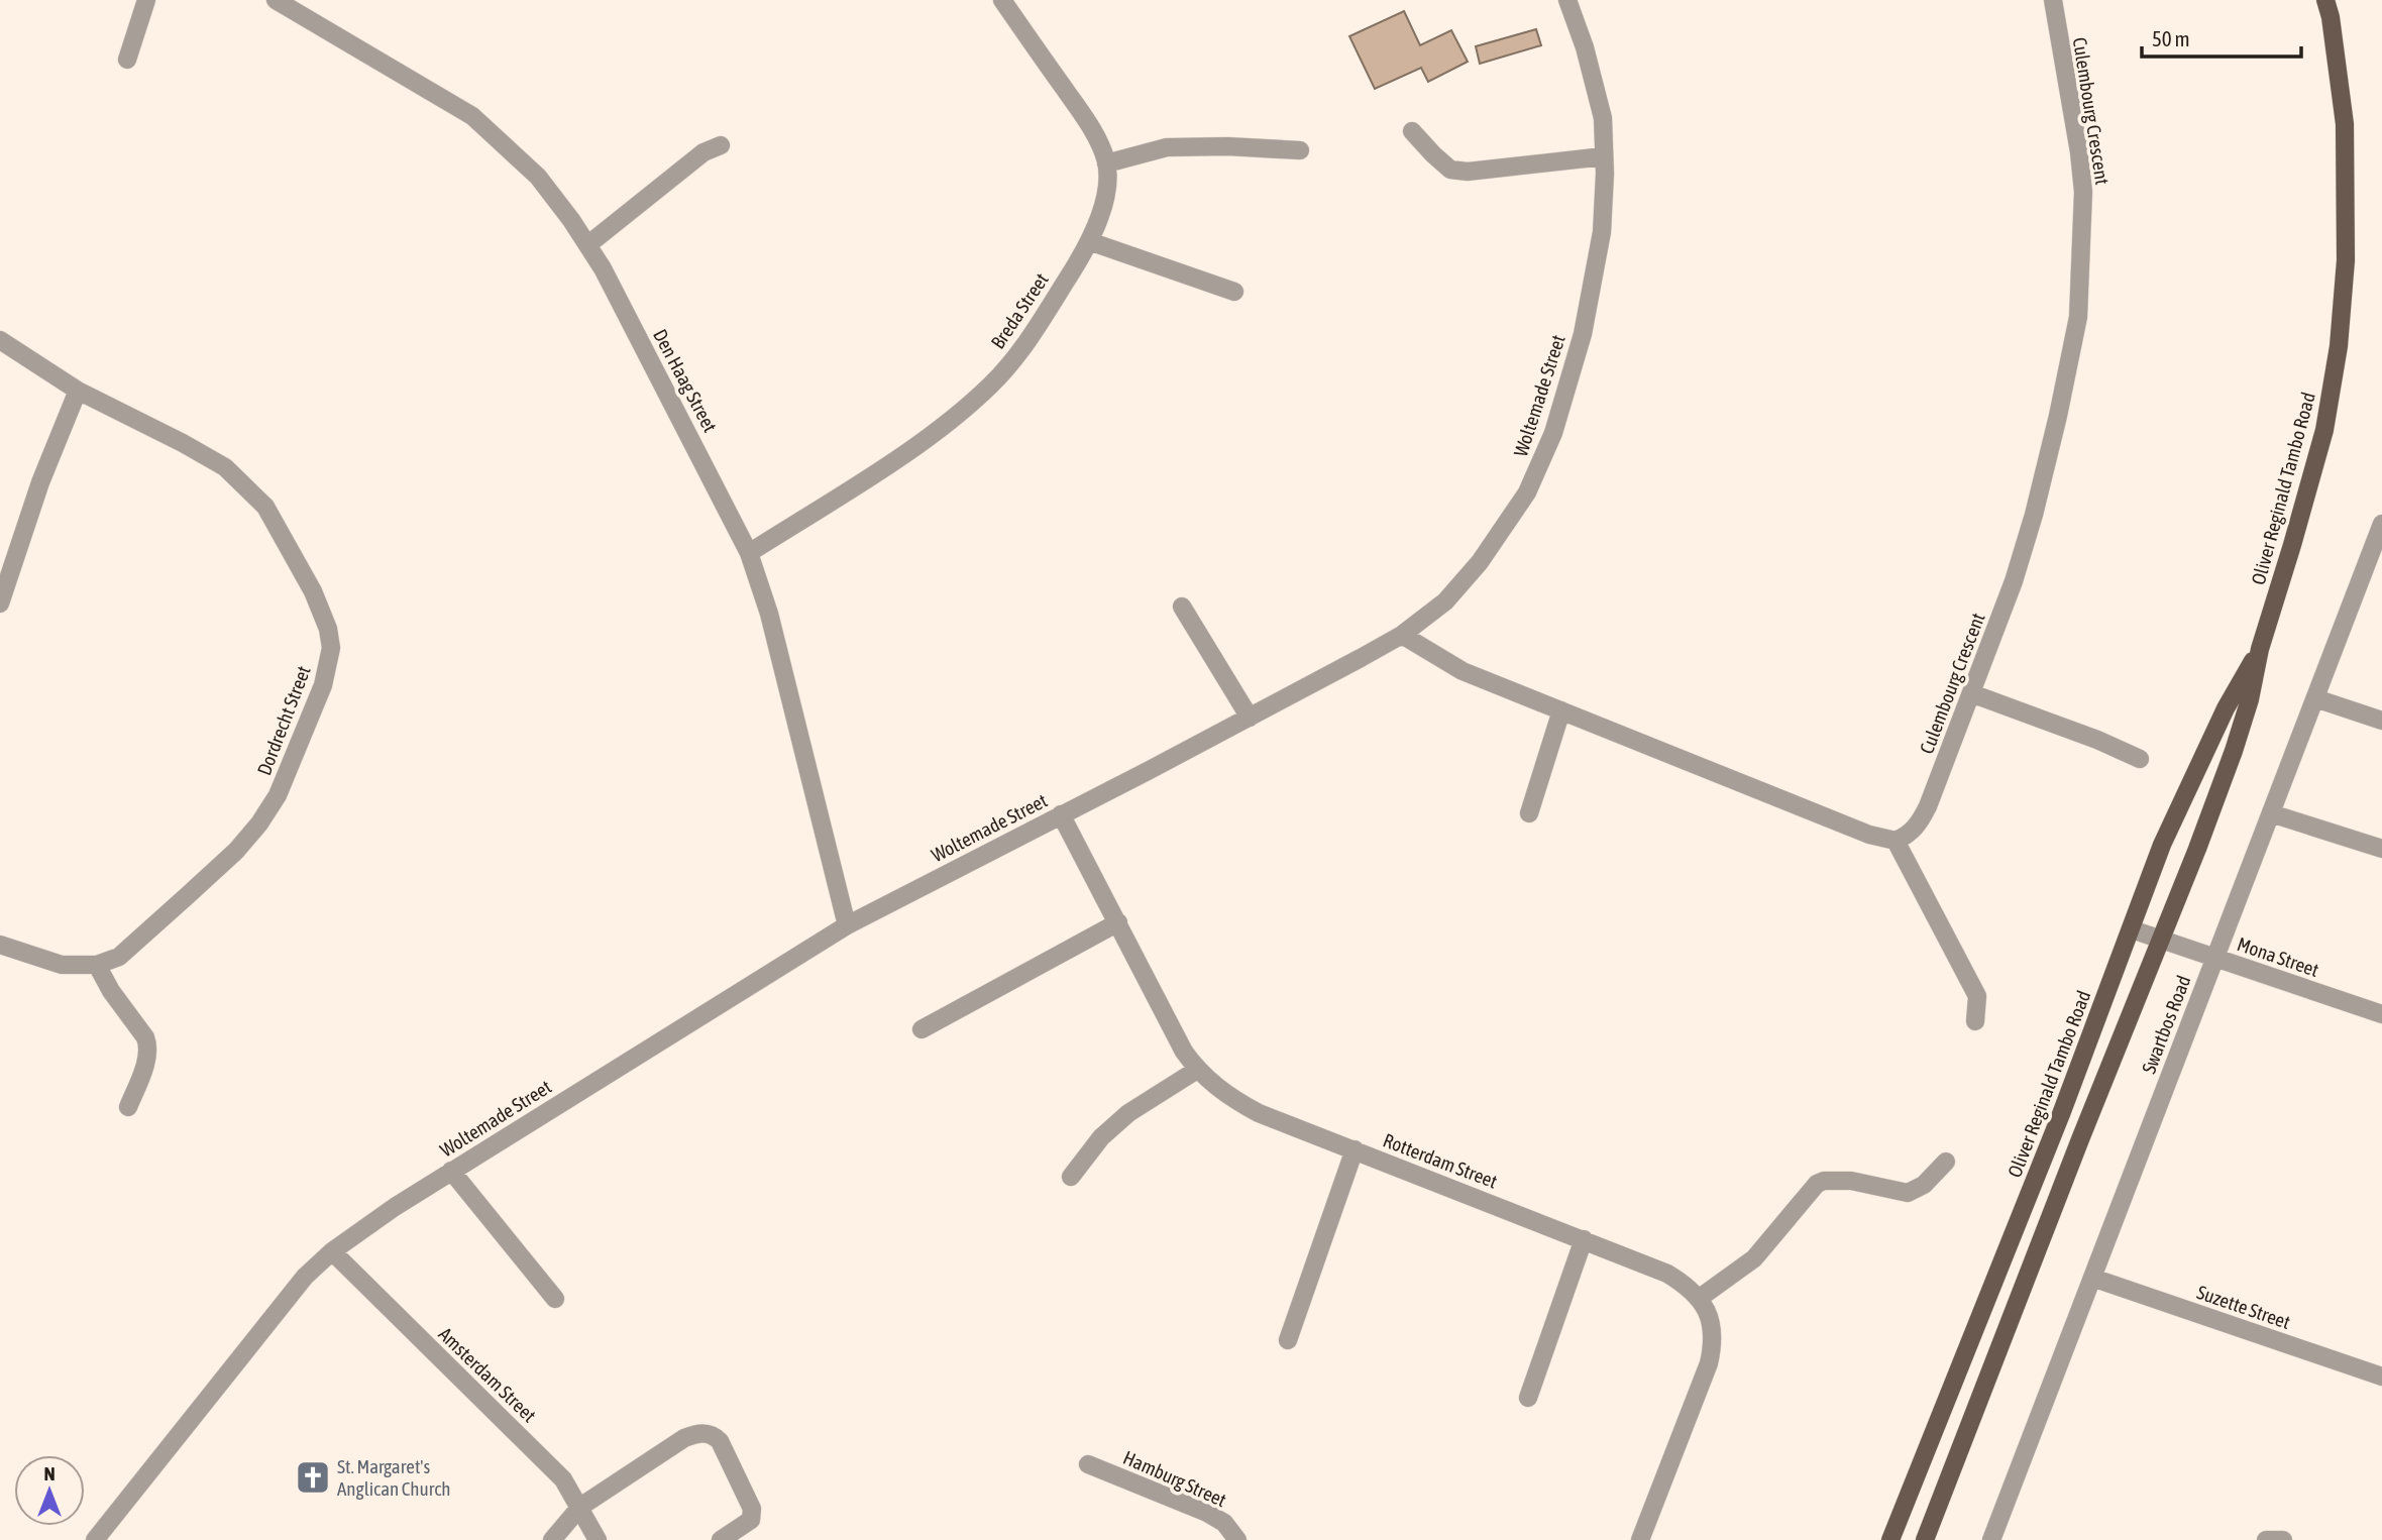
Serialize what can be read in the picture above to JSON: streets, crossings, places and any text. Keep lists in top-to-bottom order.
{
  "streets": {
    "main road": ["Oliver Reginald Tambo Road"],
    "street": [
      "Culembourg Crescent",
      "Breda Street",
      "Den Haag Street",
      "Woltemade Street",
      "Dordrecht Street",
      "Mona Street",
      "Swartbos Road",
      "Rotterdam Street",
      "Suzette Street",
      "Amsterdam Street",
      "Hamburg Street"
    ]
  },
  "crossings": [
    ["Breda Street", "Den Haag Street"],
    ["Den Haag Street", "Woltemade Street"],
    ["Woltemade Street", "Rotterdam Street"],
    ["Woltemade Street", "Amsterdam Street"],
    ["Oliver Reginald Tambo Road", "Mona Street"],
    ["Mona Street", "Swartbos Road"],
    ["Swartbos Road", "Suzette Street"]
  ],
  "places": {
    "church": ["St. Margaret's Anglican Church"]
  },
  "scale_bar": "50 m",
  "north": "top"
}
